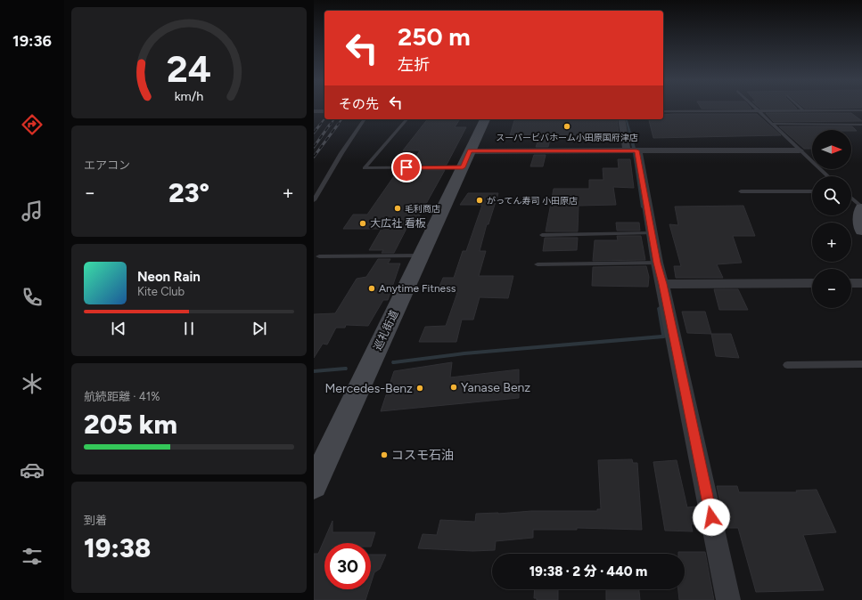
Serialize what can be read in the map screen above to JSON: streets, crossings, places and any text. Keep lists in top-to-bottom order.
{
  "streets": {
    "street": ["巡礼街道"]
  },
  "places": [
    "スーパービバホーム小田原国府津店",
    "がってん寿司 小田原店",
    "毛利商店",
    "大広社 看板",
    "Anytime Fitness",
    "Yanase Benz",
    "Mercedes-Benz",
    "コスモ石油"
  ],
  "north": "right",
  "page": {
    "tabs": "19:36",
    "turn": ["250 m", "左折"],
    "then": "その先",
    "tile": [
      "エアコン",
      ["航続距離 · 41%", "205 km"],
      ["到着", "19:38"]
    ],
    "map_buttons": ["+", "−"],
    "heat": ["−", "23°", "+"],
    "song": ["Neon Rain", "Kite Club"],
    "limit": "30",
    "trip": "19:38 · 2 分 · 440 m",
    "gauge": ["24", "km/h"]
  }
}
